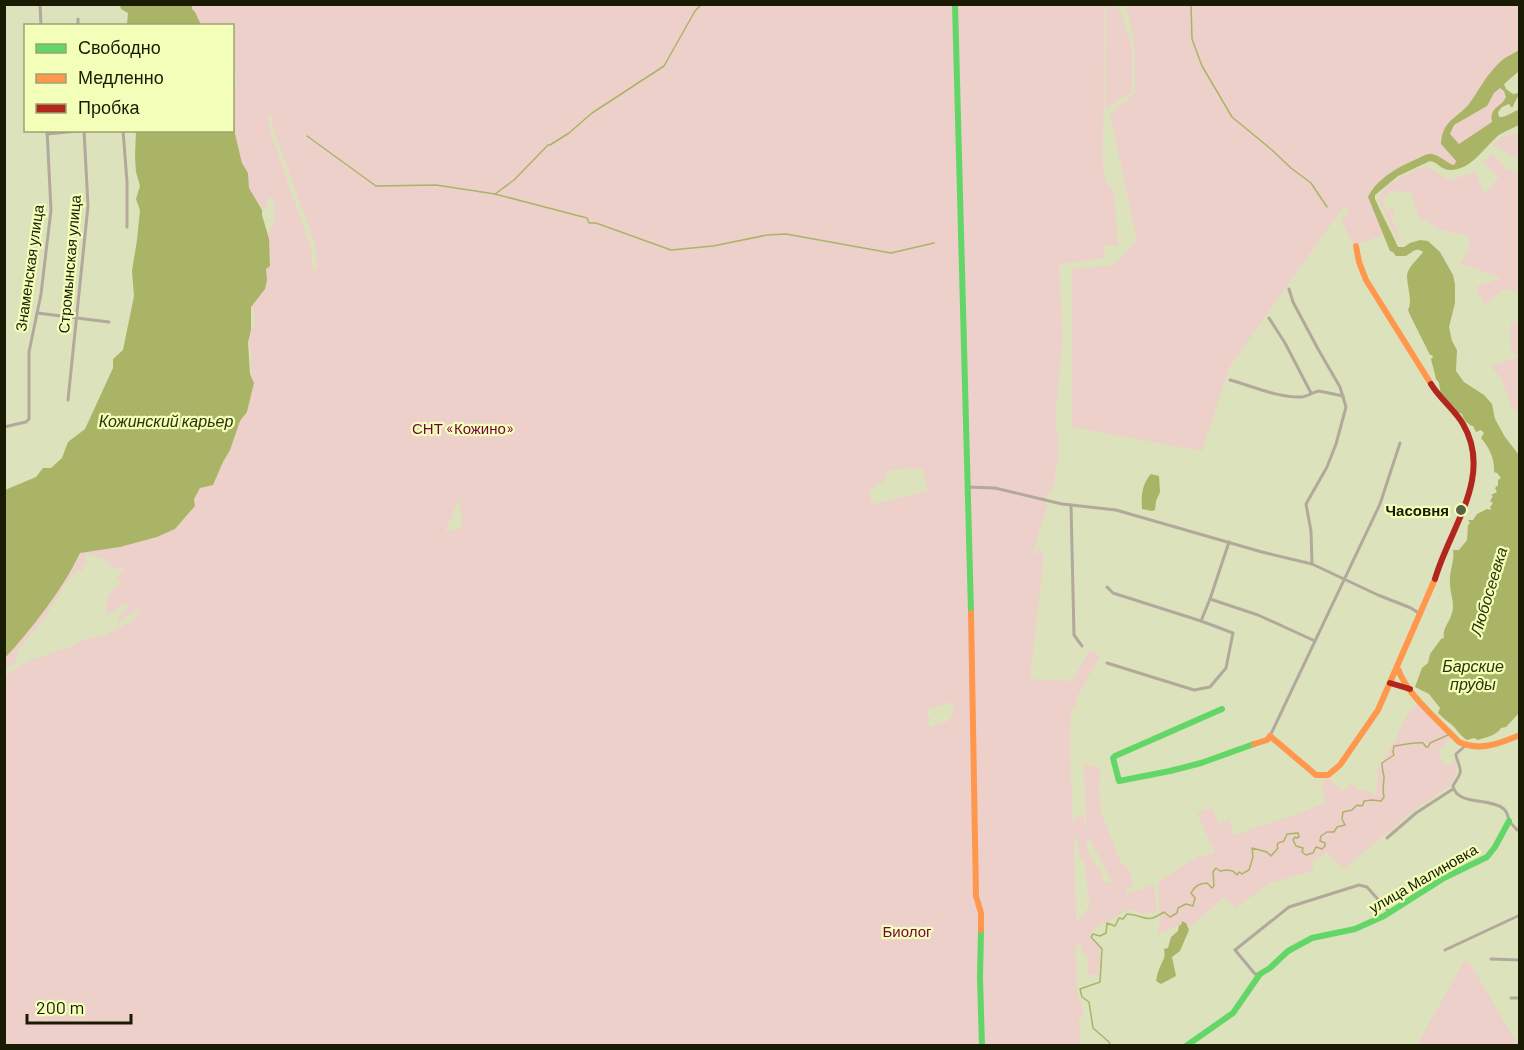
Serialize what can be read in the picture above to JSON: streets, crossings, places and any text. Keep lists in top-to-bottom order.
{
  "streets": {
    "street": ["Стромынская улица", "Знаменская улица", "улица Малиновка"]
  },
  "water": ["Кожинский карьер", "Любосеевка", "Барские пруды"],
  "parks": ["СНТ «Кожино»", "Биолог"],
  "places": ["Часовня"],
  "legend": ["Свободно", "Медленно", "Пробка"],
  "scale_bar": "200 m"
}
